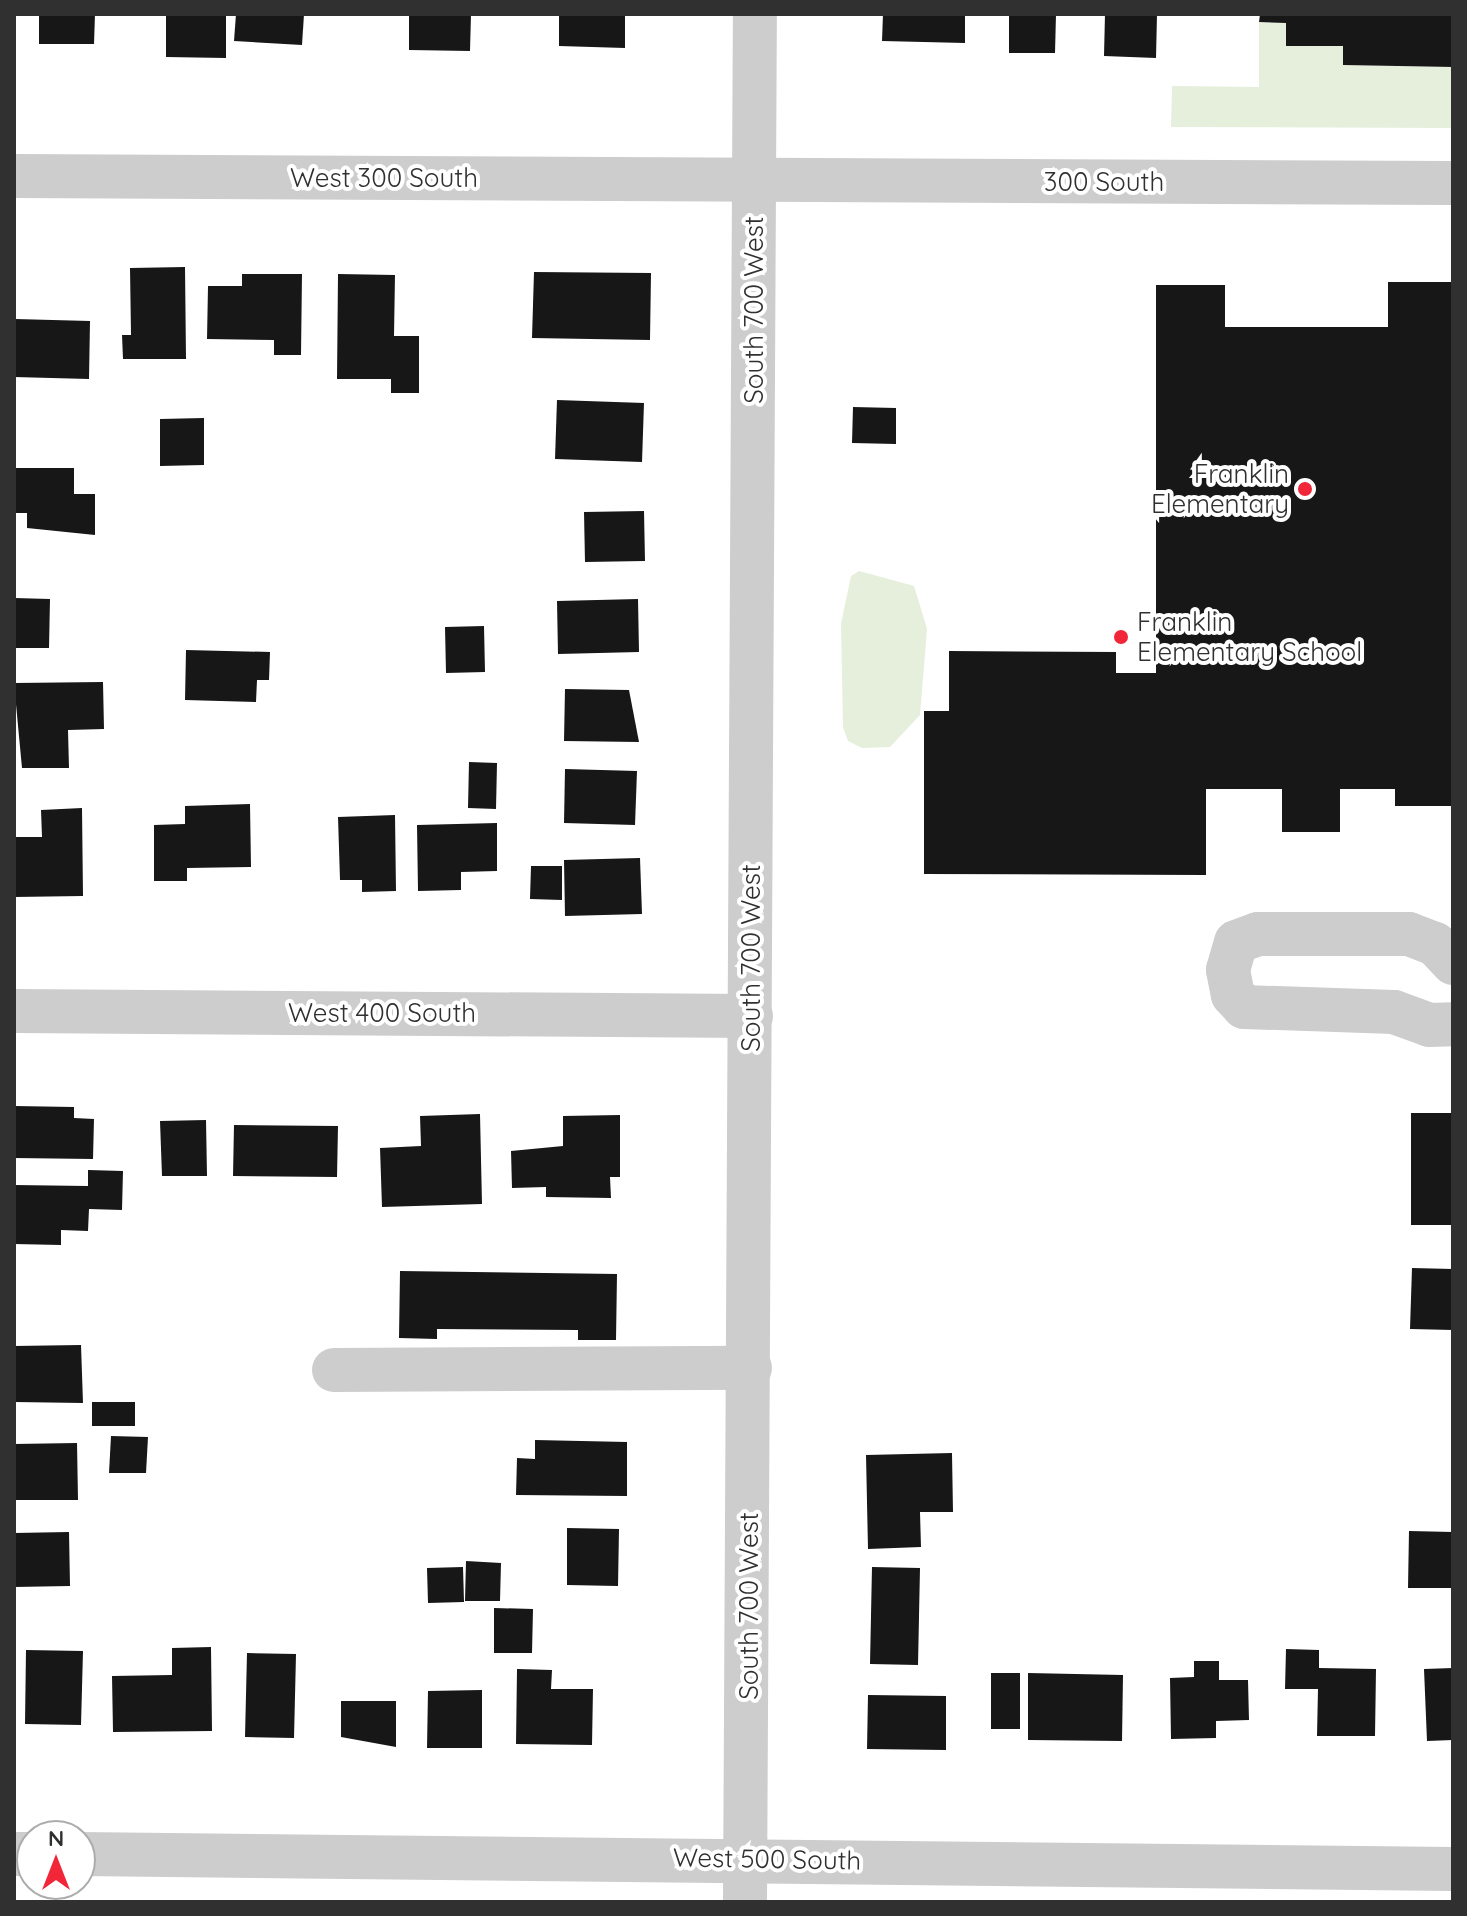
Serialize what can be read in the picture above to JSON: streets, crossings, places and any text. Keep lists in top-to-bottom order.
{
  "streets": {
    "street": [
      "West 300 South",
      "300 South",
      "South 700 West",
      "West 400 South",
      "West 500 South"
    ]
  },
  "crossings": [
    ["West 300 South", "300 South"],
    ["West 300 South", "South 700 West"],
    ["300 South", "South 700 West"],
    ["South 700 West", "West 400 South"],
    ["South 700 West", "West 500 South"]
  ],
  "places": ["Franklin Elementary", "Franklin Elementary School"],
  "north": "top"
}
